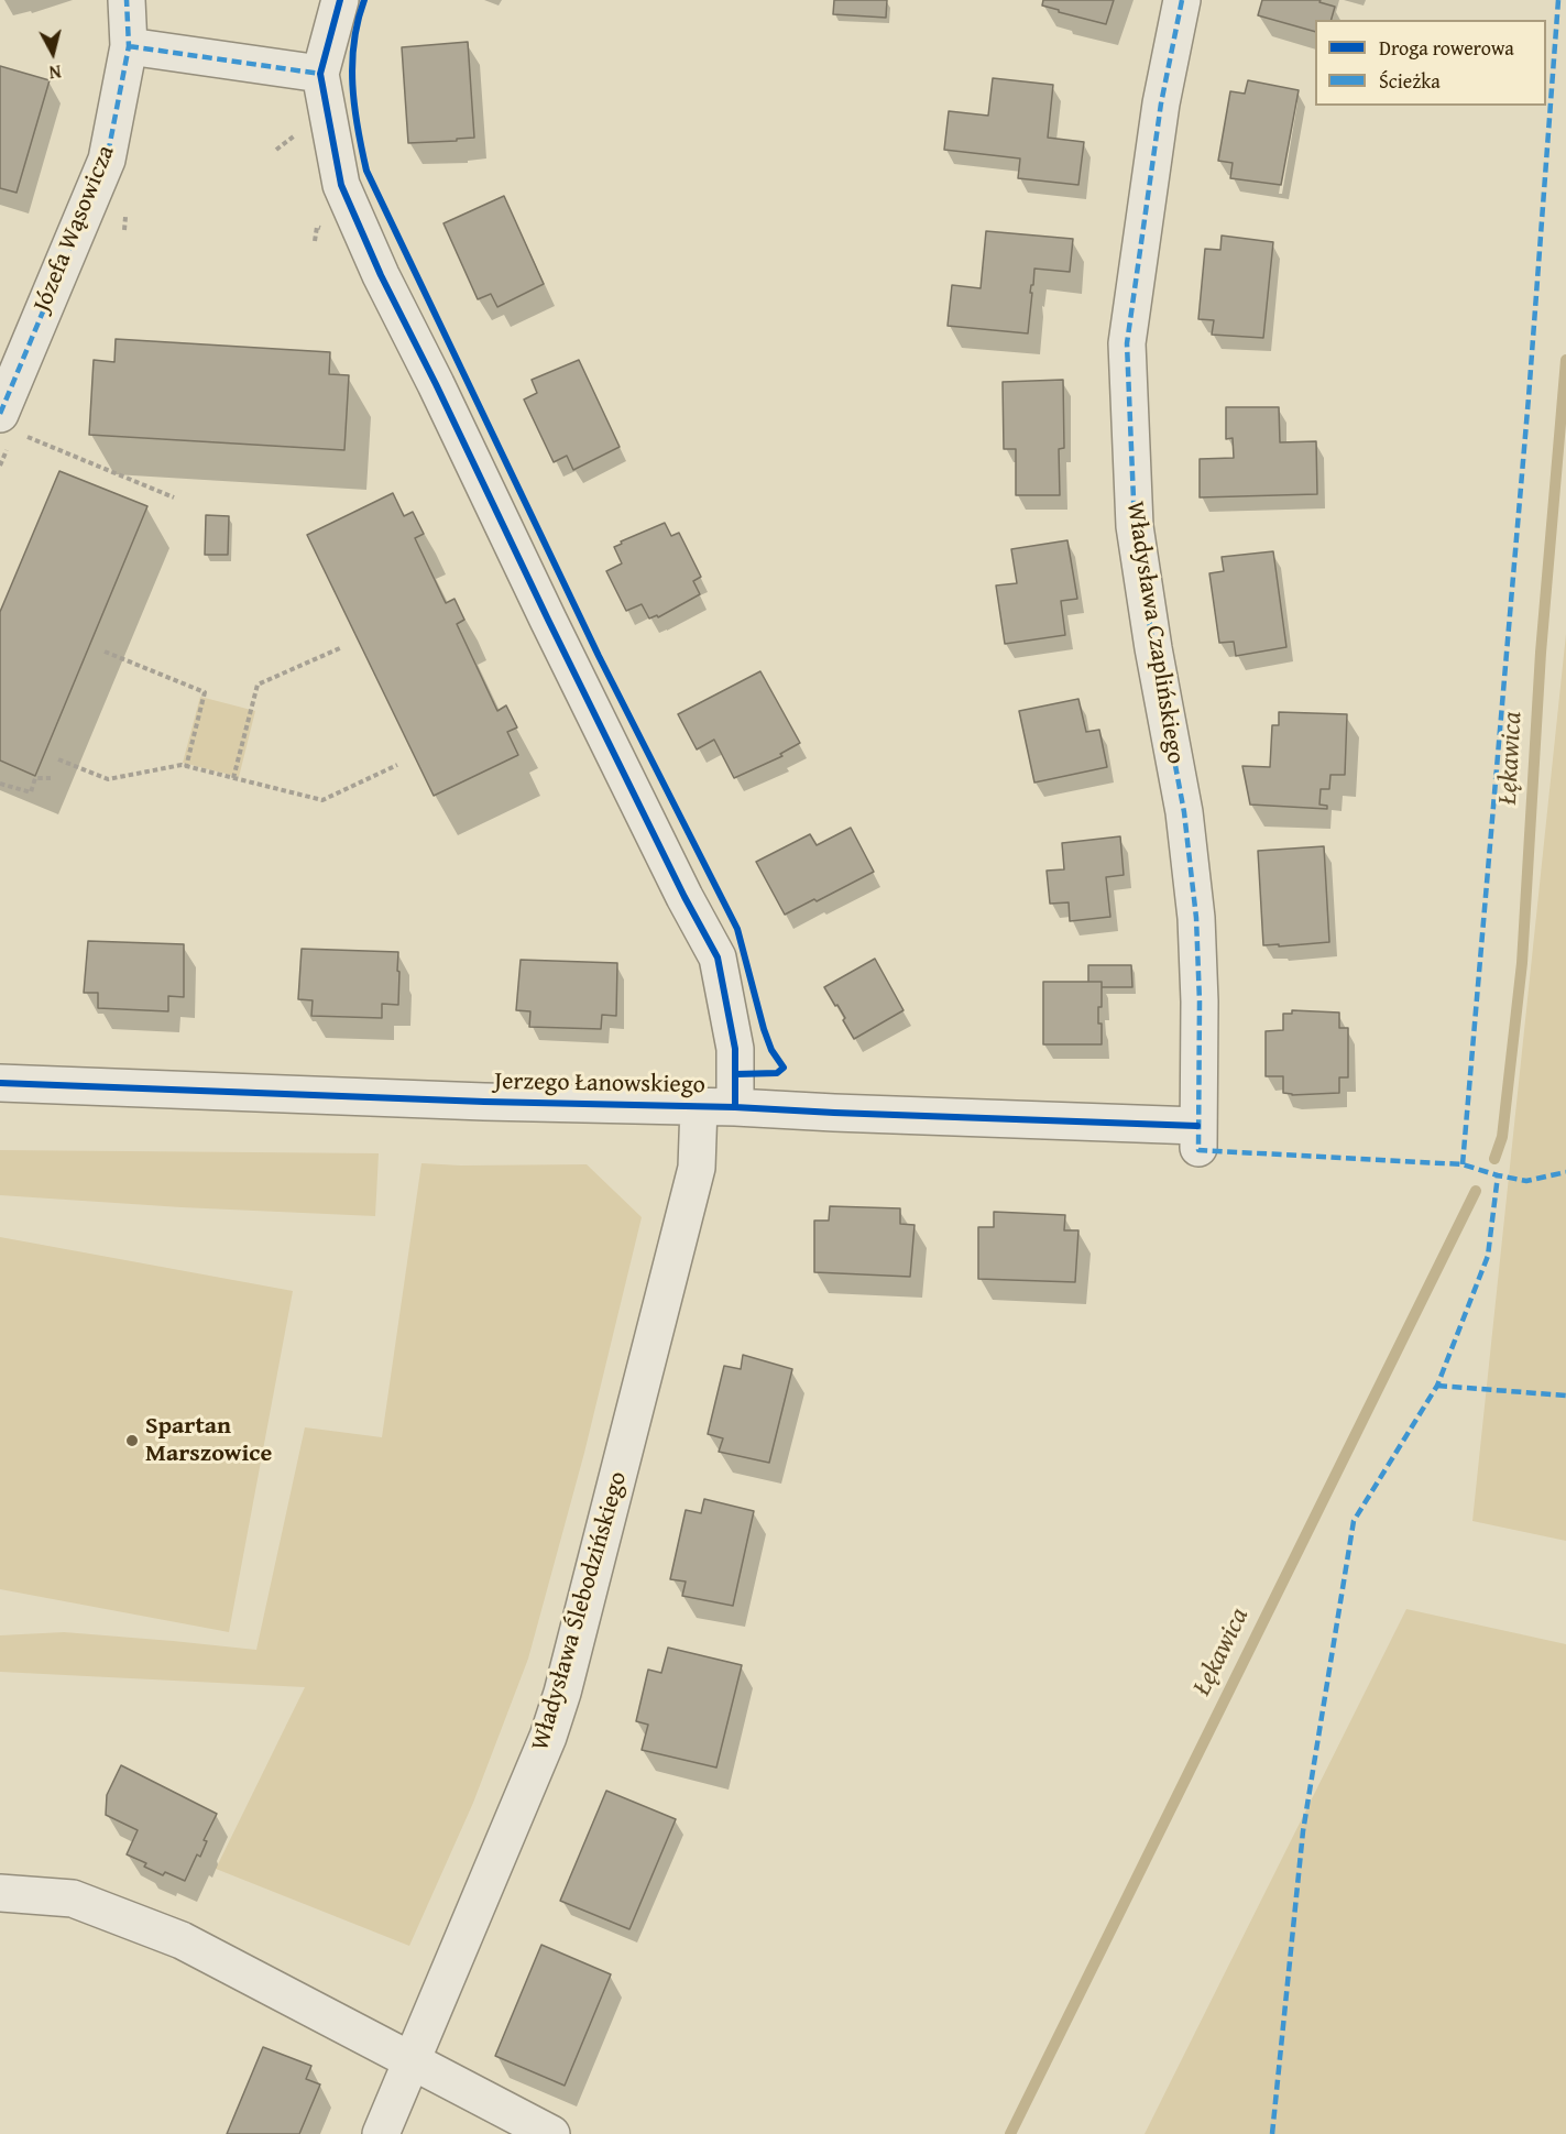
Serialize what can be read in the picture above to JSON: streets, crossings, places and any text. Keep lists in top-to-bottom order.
{
  "streets": {
    "street": [
      "Józefa Wąsowicza",
      "Władysława Czaplińskiego",
      "Jerzego Łanowskiego",
      "Władysława Ślebodzińskiego"
    ]
  },
  "crossings": [
    ["Władysława Czaplińskiego", "Jerzego Łanowskiego"],
    ["Jerzego Łanowskiego", "Władysława Ślebodzińskiego"]
  ],
  "water": ["Łękawica"],
  "places": ["Spartan Marszowice"],
  "legend": ["Droga rowerowa", "Ścieżka"],
  "north": "bottom"
}
